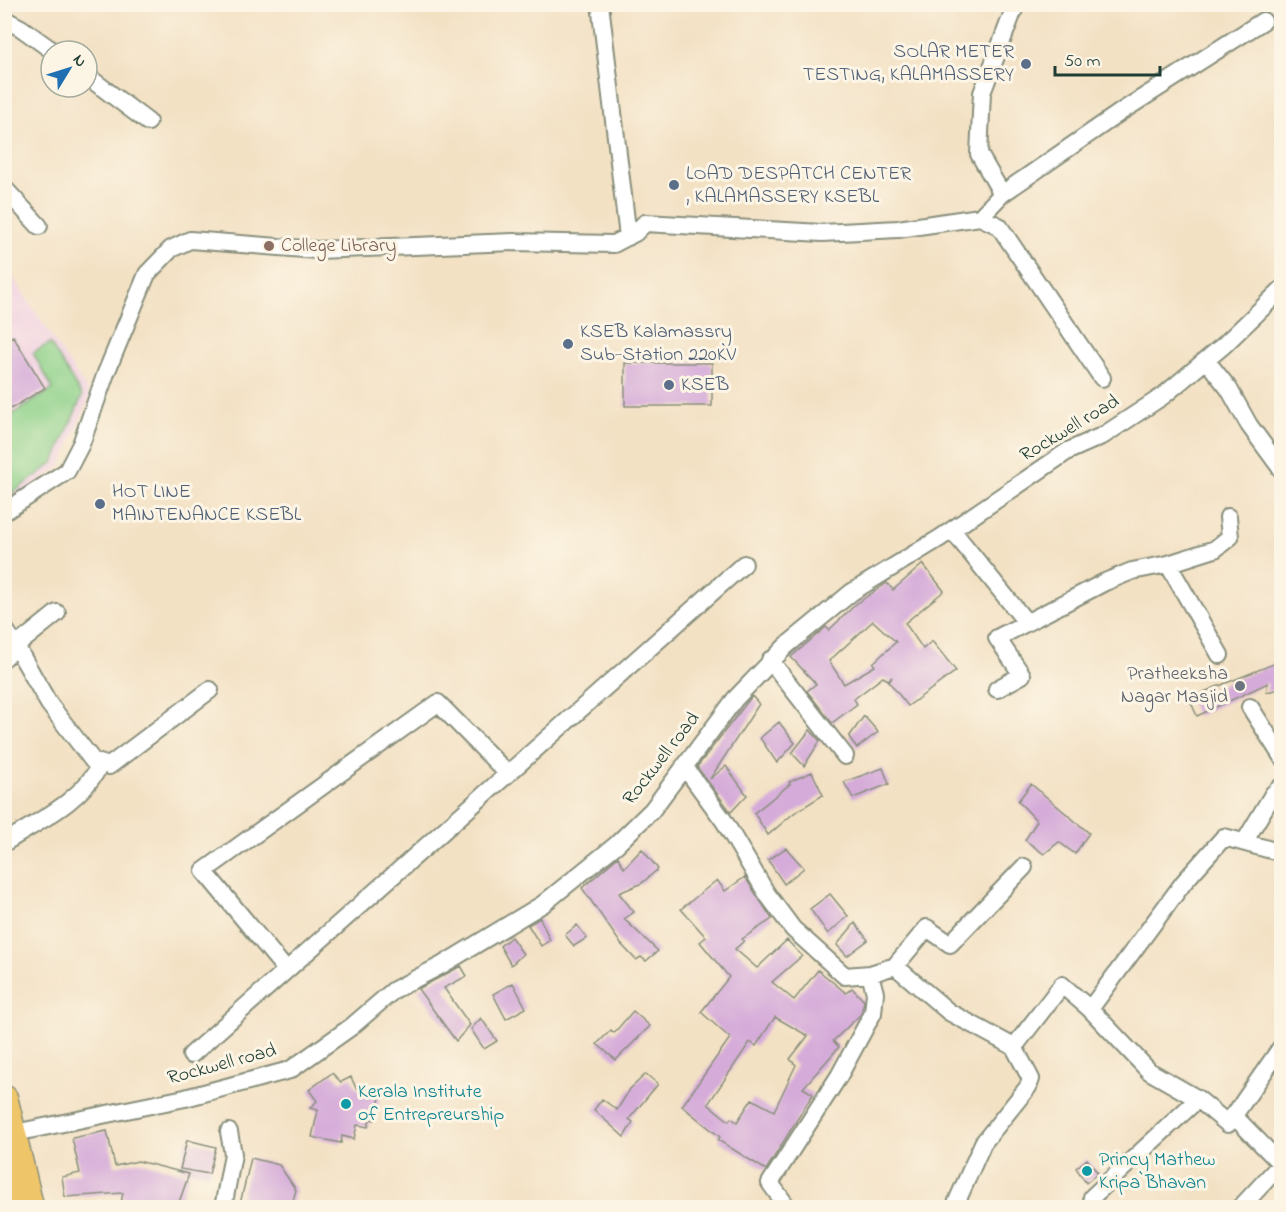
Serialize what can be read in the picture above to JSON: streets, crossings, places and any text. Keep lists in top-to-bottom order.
{
  "streets": {
    "street": ["Rockwell road"]
  },
  "places": [
    "SOLAR METER TESTING, KALAMASSERY",
    "LOAD DESPATCH CENTER , KALAMASSERY KSEBL",
    "College Library",
    "KSEB Kalamassry Sub-Station 220KV",
    "KSEB",
    "HOT LINE MAINTENANCE KSEBL",
    "Pratheeksha Nagar Masjid",
    "Kerala Institute of Entrepreurship",
    "Princy Mathew Kripa Bhavan"
  ],
  "scale_bar": "50 m",
  "north": "top right"
}
